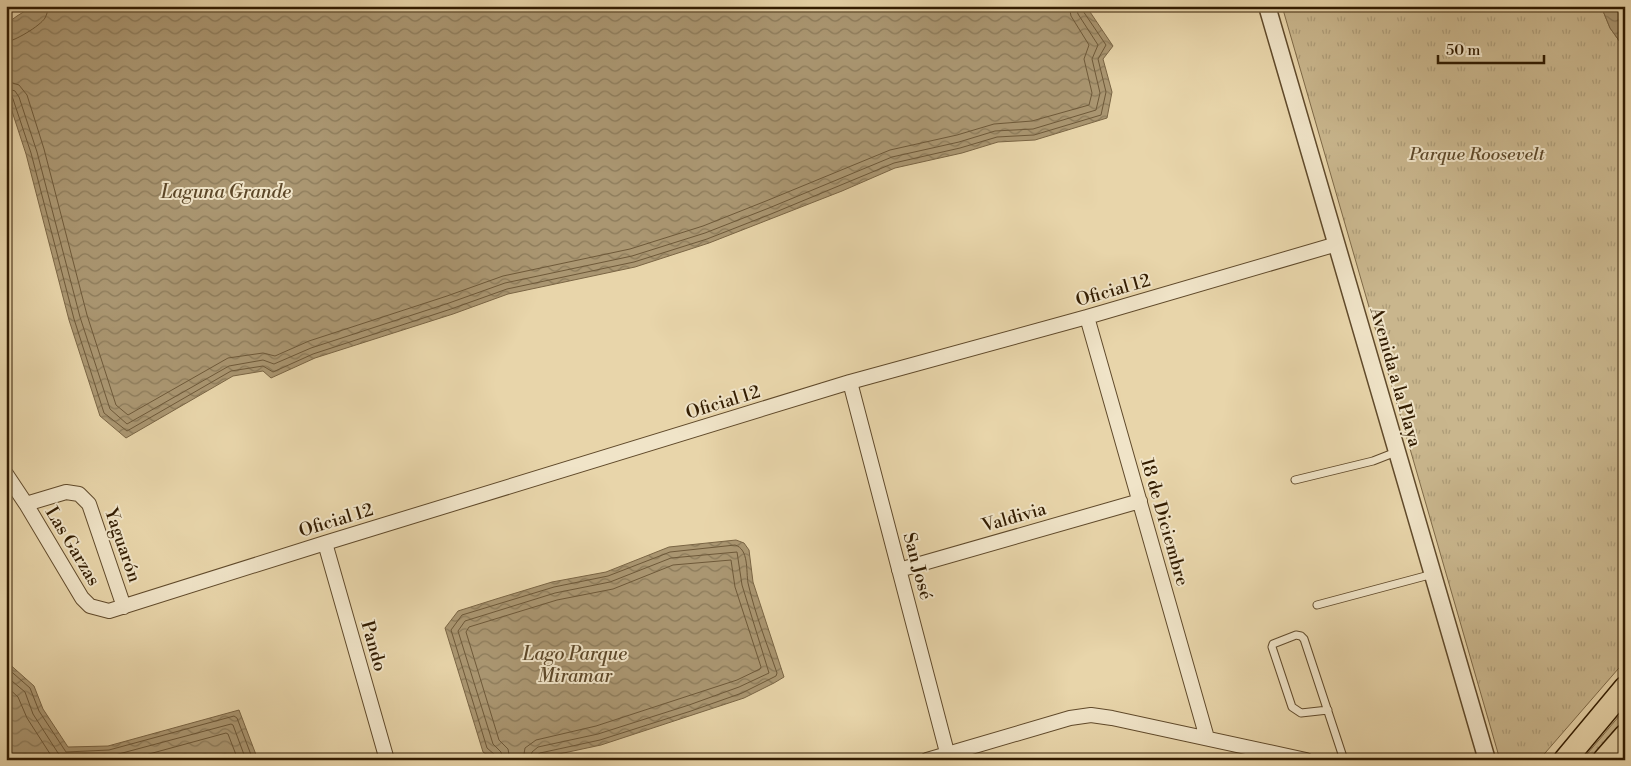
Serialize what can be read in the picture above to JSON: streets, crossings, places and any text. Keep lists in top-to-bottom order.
{
  "streets": {
    "street": [
      "Oficial 12",
      "Avenida a la Playa",
      "Valdivia",
      "18 de Diciembre",
      "Yaguarón",
      "Las Garzas",
      "San José",
      "Pando"
    ]
  },
  "crossings": [
    ["Oficial 12", "Avenida a la Playa"],
    ["Oficial 12", "18 de Diciembre"],
    ["Oficial 12", "Yaguarón"],
    ["Oficial 12", "Las Garzas"],
    ["Oficial 12", "San José"],
    ["Oficial 12", "Pando"],
    ["Valdivia", "18 de Diciembre"],
    ["Valdivia", "San José"],
    ["Yaguarón", "Las Garzas"]
  ],
  "water": ["Laguna Grande", "Lago Parque Miramar"],
  "parks": ["Parque Roosevelt"],
  "scale_bar": "50 m"
}
